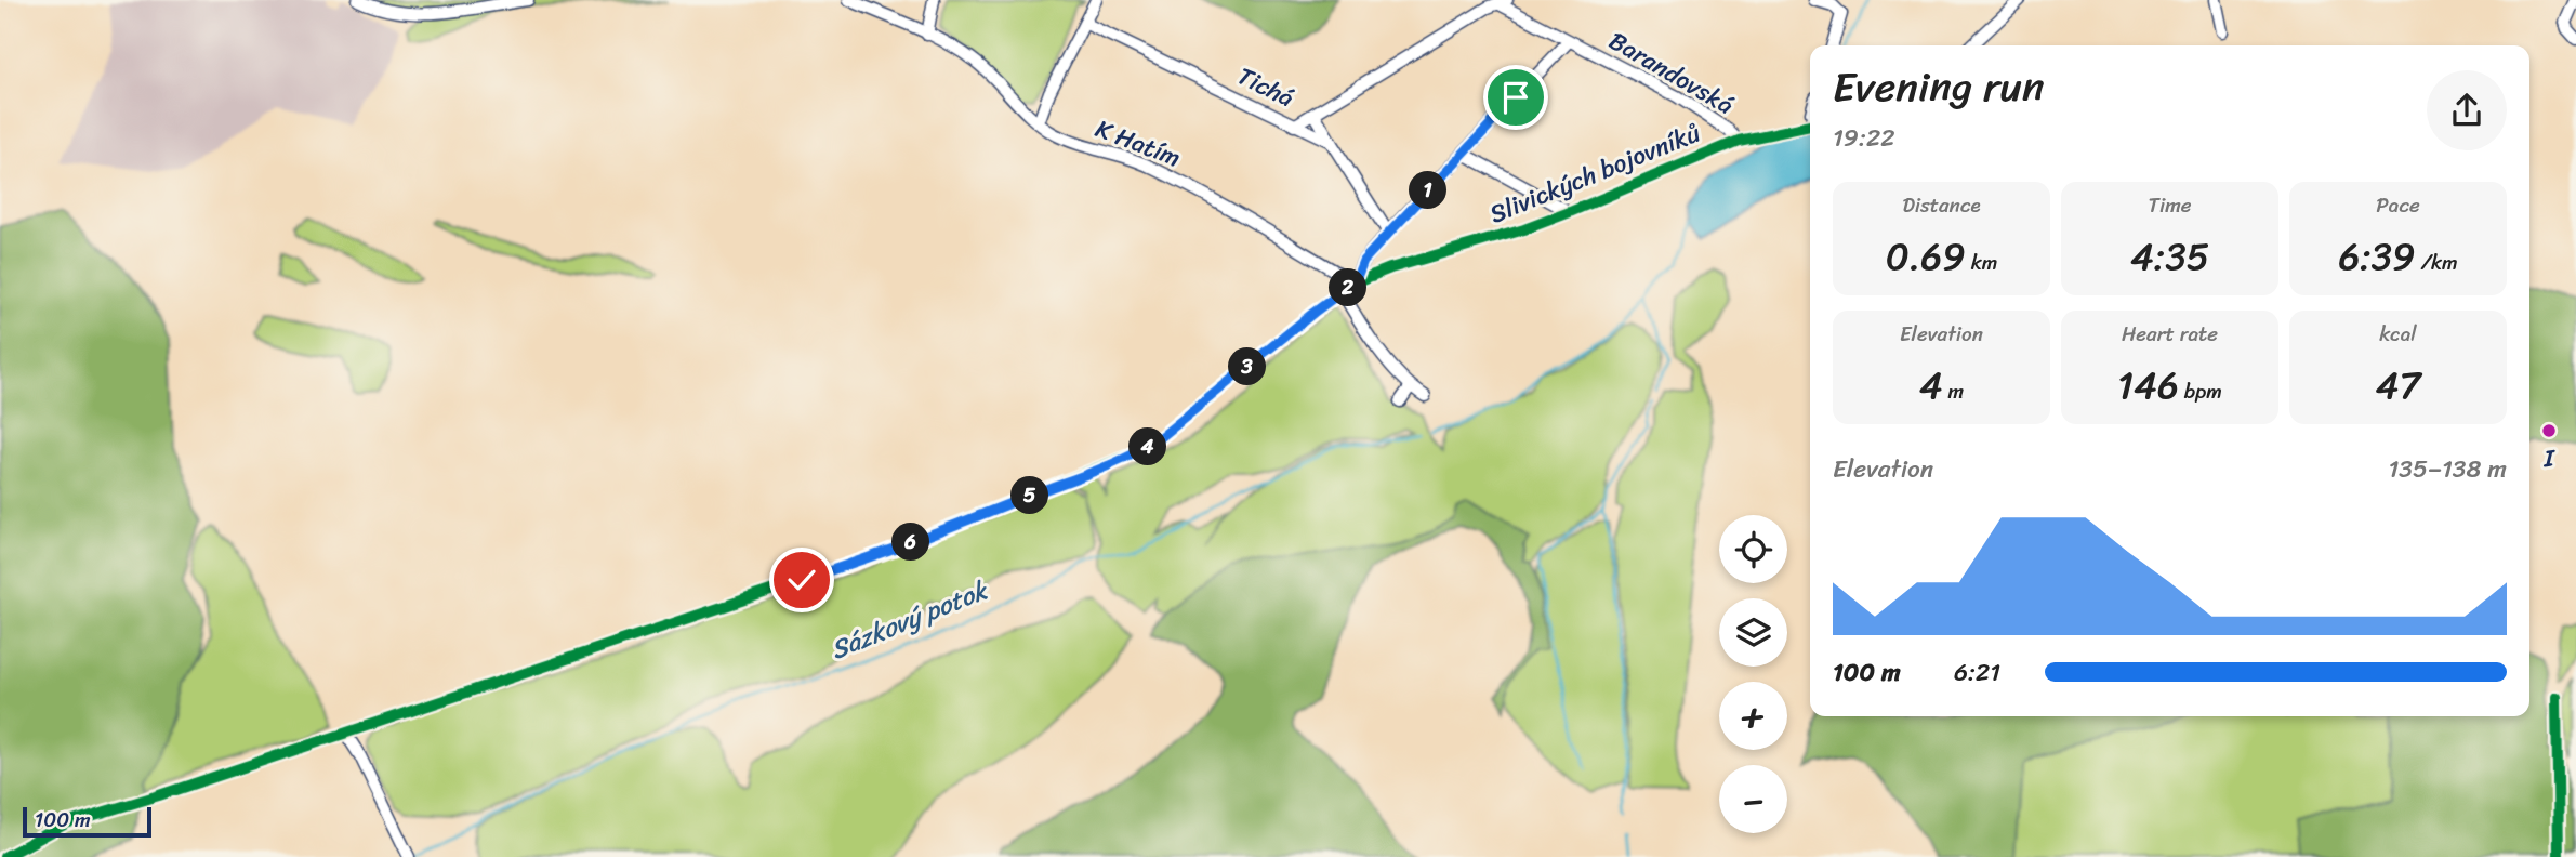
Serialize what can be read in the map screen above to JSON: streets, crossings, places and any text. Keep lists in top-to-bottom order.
{
  "streets": {
    "street": [
      "Barandovská",
      "Tichá",
      "K Hatím",
      "Slivických bojovníků"
    ]
  },
  "crossings": [
    ["Barandovská", "Slivických bojovníků"],
    ["K Hatím", "Slivických bojovníků"]
  ],
  "water": ["Sázkový potok"],
  "places": ["I"],
  "scale_bar": "100 m",
  "page": {
    "heading": ["Evening run", "19:22"],
    "pins": [
      "1",
      "2",
      "3",
      "4",
      "5",
      "6"
    ],
    "stats": [
      ["Distance", "0.69 km"],
      ["Time", "4:35"],
      ["Pace", "6:39 /km"],
      ["Elevation", "4 m"],
      ["Heart rate", "146 bpm"],
      ["kcal", "47"]
    ],
    "chart": ["Elevation", "135–138 m"],
    "map_buttons": ["+", "−"],
    "list": [
      {
        "name": "100 m",
        "note": "6:21"
      }
    ],
    "scale": "100 m"
  }
}
